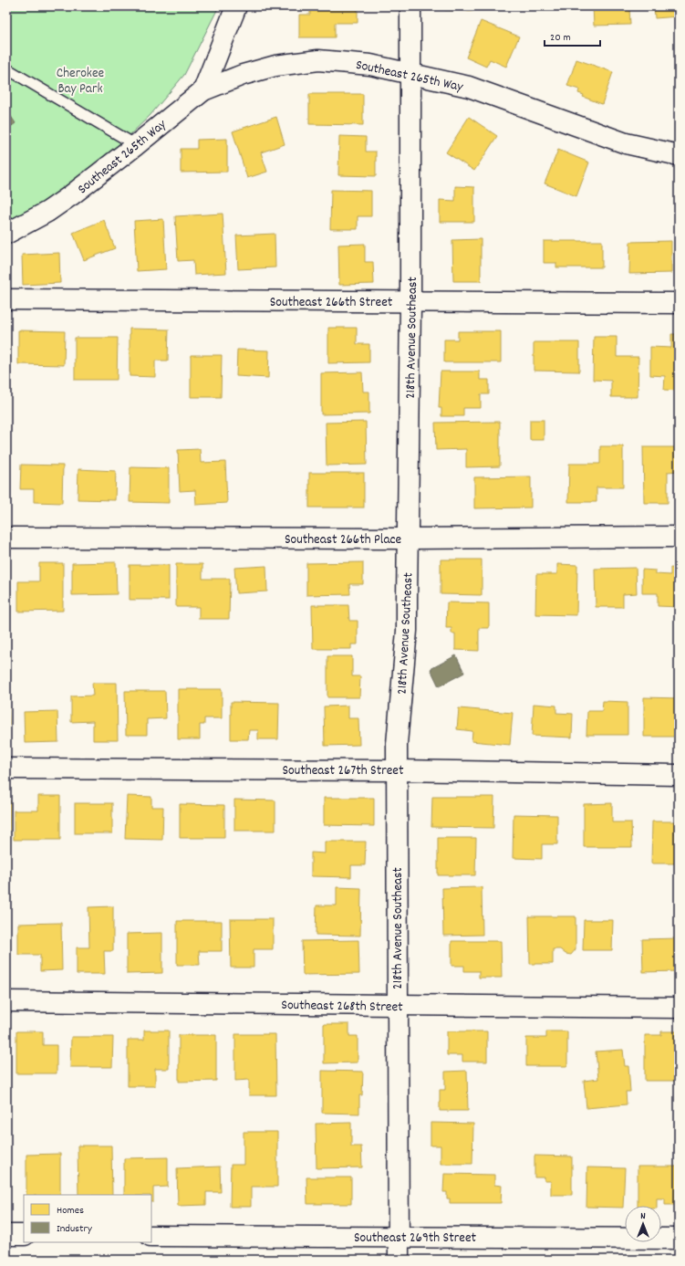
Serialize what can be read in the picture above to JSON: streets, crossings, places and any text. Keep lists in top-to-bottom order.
{
  "streets": {
    "street": [
      "Southeast 265th Way",
      "Southeast 266th Street",
      "218th Avenue Southeast",
      "Southeast 266th Place",
      "Southeast 267th Street",
      "Southeast 268th Street",
      "Southeast 269th Street"
    ]
  },
  "crossings": [
    ["Southeast 265th Way", "218th Avenue Southeast"],
    ["Southeast 266th Street", "218th Avenue Southeast"],
    ["218th Avenue Southeast", "Southeast 266th Place"],
    ["218th Avenue Southeast", "Southeast 267th Street"],
    ["218th Avenue Southeast", "Southeast 268th Street"],
    ["218th Avenue Southeast", "Southeast 269th Street"]
  ],
  "parks": ["Cherokee Bay Park"],
  "legend": ["Homes", "Industry"],
  "scale_bar": "20 m",
  "north": "top"
}
